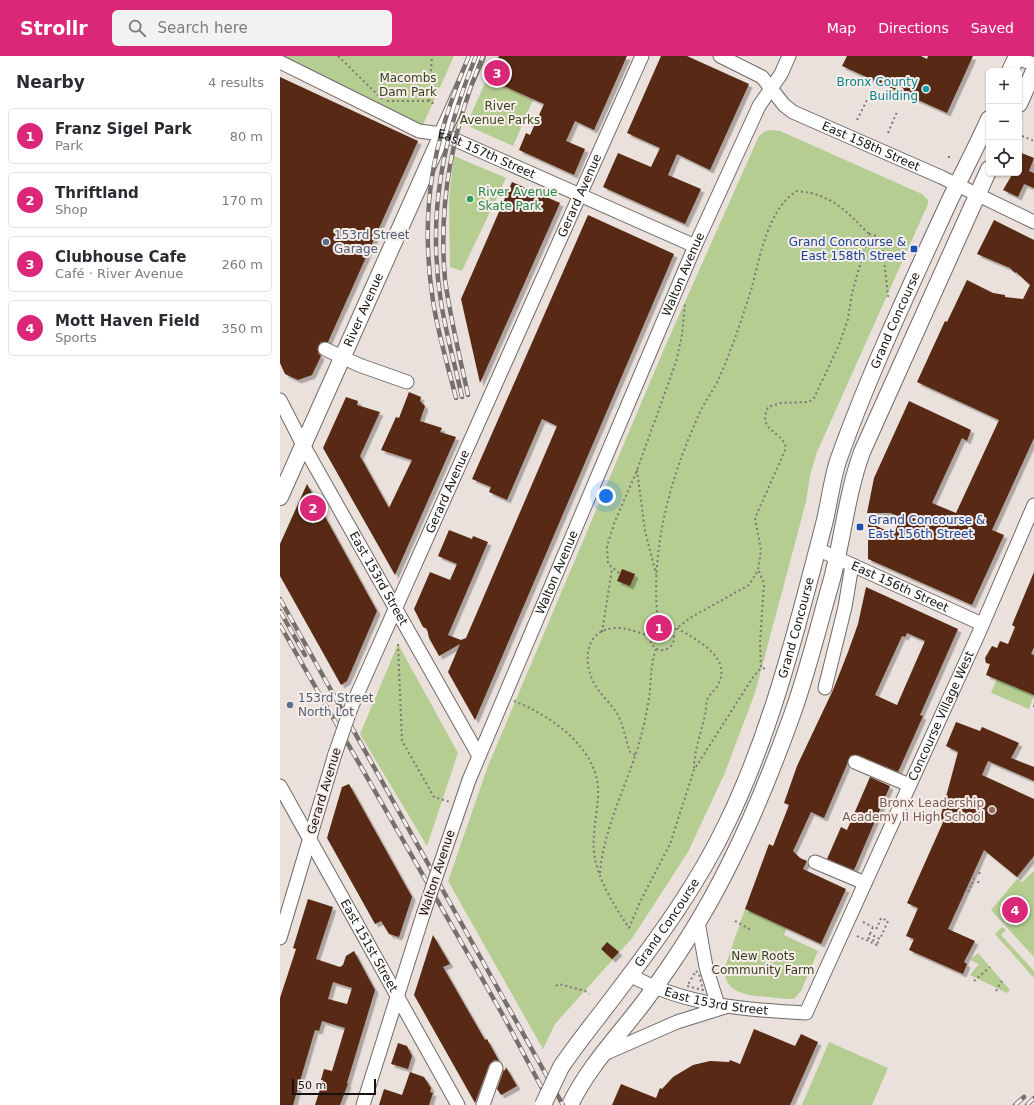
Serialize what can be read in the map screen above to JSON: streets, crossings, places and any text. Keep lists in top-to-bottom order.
{
  "streets": {
    "main road": ["River Avenue", "Grand Concourse"],
    "street": [
      "East 158th Street",
      "East 157th Street",
      "Gerard Avenue",
      "Walton Avenue",
      "East 153rd Street",
      "East 156th Street",
      "Concourse Village West",
      "East 151st Street"
    ]
  },
  "crossings": [
    ["East 158th Street", "Walton Avenue"],
    ["East 158th Street", "Grand Concourse"],
    ["East 157th Street", "Gerard Avenue"],
    ["East 157th Street", "Walton Avenue"],
    ["East 157th Street", "River Avenue"],
    ["Gerard Avenue", "East 153rd Street"],
    ["Gerard Avenue", "East 151st Street"],
    ["Walton Avenue", "East 153rd Street"],
    ["Walton Avenue", "East 151st Street"],
    ["River Avenue", "East 153rd Street"],
    ["Grand Concourse", "East 153rd Street"],
    ["Grand Concourse", "East 156th Street"],
    ["East 153rd Street", "Concourse Village West"],
    ["East 156th Street", "Concourse Village West"]
  ],
  "parks": ["Macombs Dam Park", "River Avenue Parks", "New Roots Community Farm"],
  "places": {
    "other": [
      "Bronx County Building",
      "River Avenue Skate Park",
      "153rd Street Garage",
      "153rd Street North Lot",
      "Bronx Leadership Academy II High School"
    ],
    "transit": ["Grand Concourse & East 158th Street", "Grand Concourse & East 156th Street"]
  },
  "scale_bar": "50 m",
  "page": {
    "header": "Strollr",
    "search": "Search here",
    "nav": ["Map", "Directions", "Saved"],
    "heading": ["Nearby", "4 results"],
    "pins": [
      "3",
      "2",
      "1",
      "4"
    ],
    "map_buttons": ["+", "−"],
    "list": [
      {
        "mark": "1",
        "name": "Franz Sigel Park",
        "note": "Park",
        "value": "80 m"
      },
      {
        "mark": "2",
        "name": "Thriftland",
        "note": "Shop",
        "value": "170 m"
      },
      {
        "mark": "3",
        "name": "Clubhouse Cafe",
        "note": "Café · River Avenue",
        "value": "260 m"
      },
      {
        "mark": "4",
        "name": "Mott Haven Field",
        "note": "Sports",
        "value": "350 m"
      }
    ],
    "scale": "50 m"
  }
}
